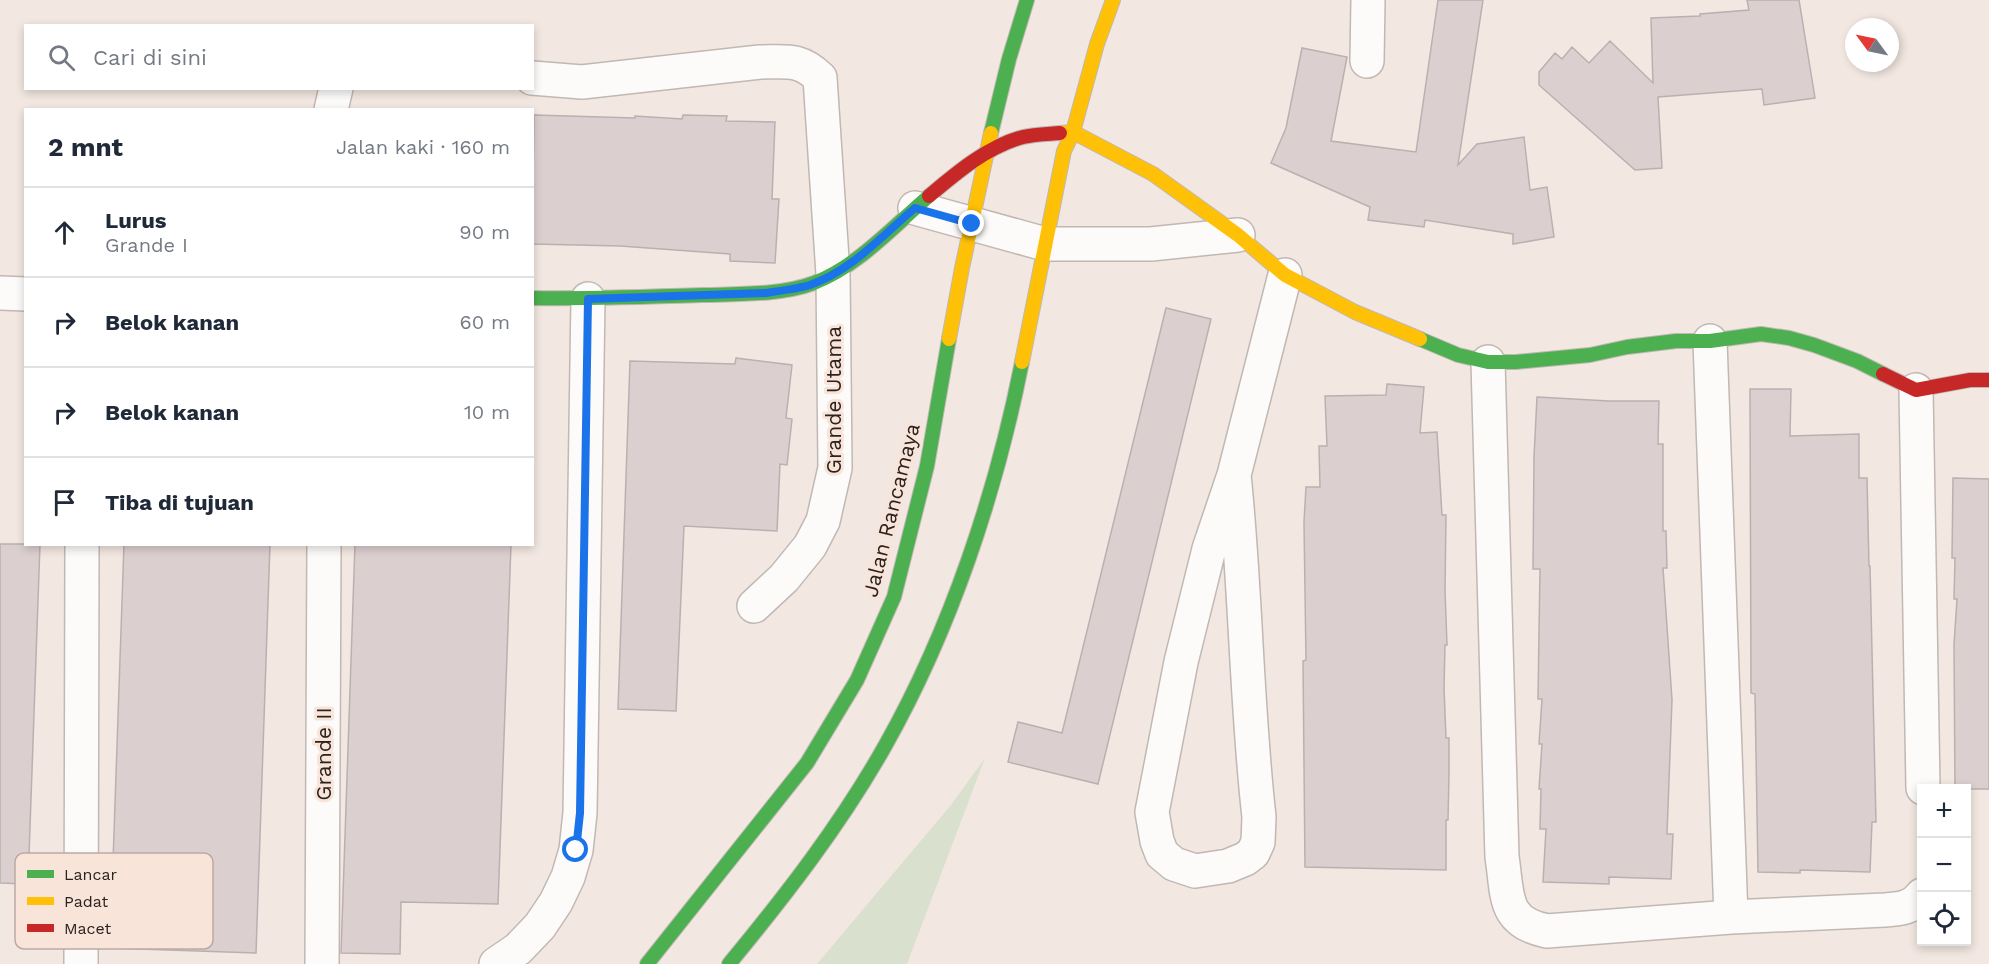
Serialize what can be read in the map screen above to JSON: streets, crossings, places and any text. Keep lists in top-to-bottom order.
{
  "streets": {
    "street": ["Grande Utama", "Jalan Rancamaya", "Grande II"]
  },
  "legend": ["Lancar", "Padat", "Macet"],
  "north": "top left",
  "page": {
    "search": "Cari di sini",
    "heading": ["2 mnt", "Jalan kaki · 160 m"],
    "list": [
      ["Lurus", "Grande I", "90 m"],
      ["Belok kanan", "60 m"],
      ["Belok kanan", "10 m"],
      "Tiba di tujuan"
    ],
    "map_buttons": ["+", "−"]
  }
}
